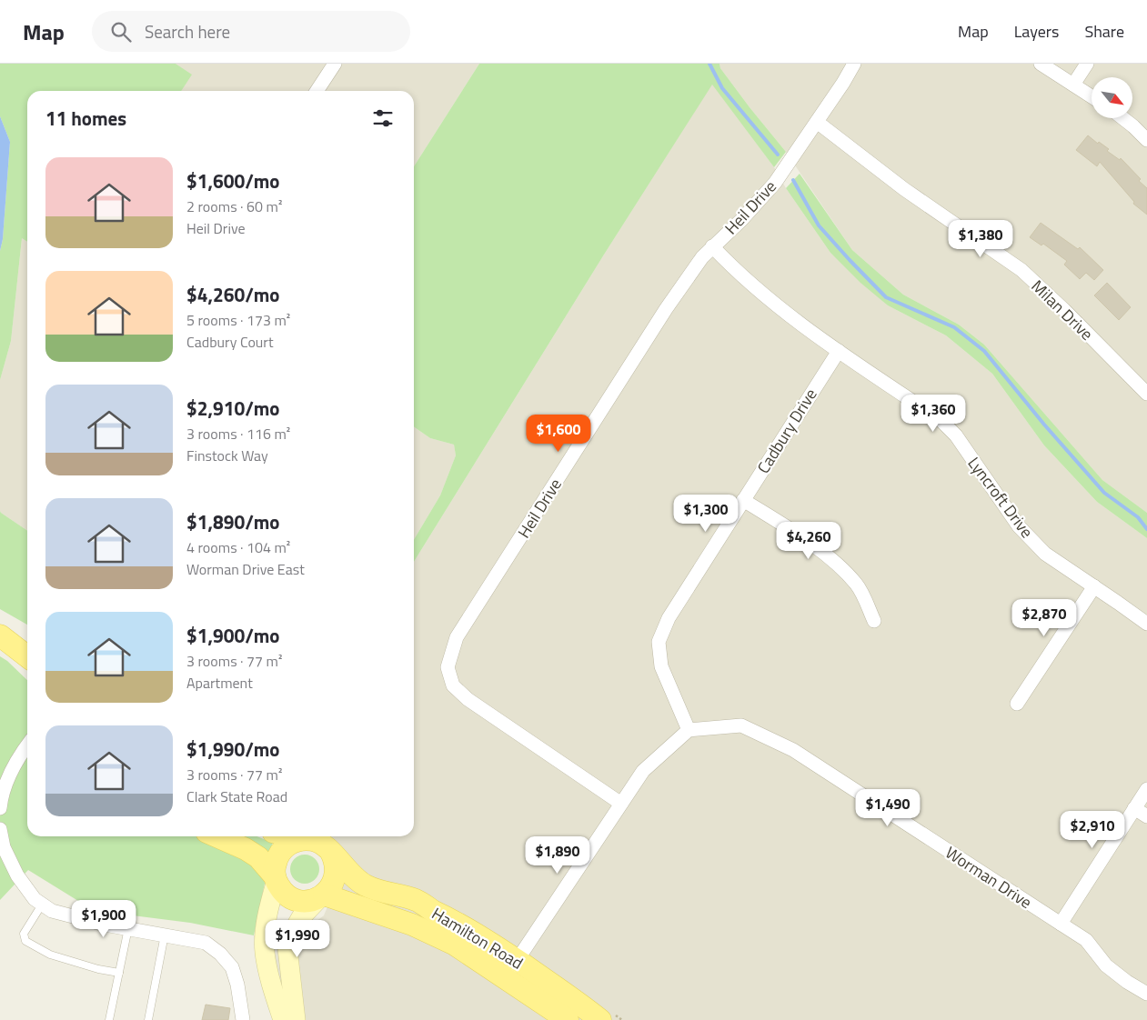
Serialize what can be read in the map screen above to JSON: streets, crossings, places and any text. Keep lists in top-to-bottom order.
{
  "streets": {
    "main road": ["Hamilton Road"],
    "street": [
      "Heil Drive",
      "Milan Drive",
      "Cadbury Drive",
      "Lyncroft Drive",
      "Worman Drive"
    ]
  },
  "crossings": [
    ["Heil Drive", "Milan Drive"],
    ["Heil Drive", "Lyncroft Drive"],
    ["Cadbury Drive", "Lyncroft Drive"],
    ["Cadbury Drive", "Worman Drive"]
  ],
  "north": "bottom right",
  "page": {
    "header": "Map",
    "search": "Search here",
    "nav": ["Map", "Layers", "Share"],
    "heading": "11 homes",
    "list": [
      {
        "name": "$1,600/mo",
        "note": "2 rooms · 60 m² · Heil Drive"
      },
      {
        "name": "$4,260/mo",
        "note": "5 rooms · 173 m² · Cadbury Court"
      },
      {
        "name": "$2,910/mo",
        "note": "3 rooms · 116 m² · Finstock Way"
      },
      {
        "name": "$1,890/mo",
        "note": "4 rooms · 104 m² · Worman Drive East"
      },
      {
        "name": "$1,900/mo",
        "note": "3 rooms · 77 m² · Apartment"
      },
      {
        "name": "$1,990/mo",
        "note": "3 rooms · 77 m² · Clark State Road"
      }
    ],
    "price": [
      "$1,380",
      "$1,360",
      "$1,600",
      "$1,300",
      "$4,260",
      "$2,870",
      "$1,490",
      "$2,910",
      "$1,890",
      "$1,900",
      "$1,990"
    ]
  }
}
